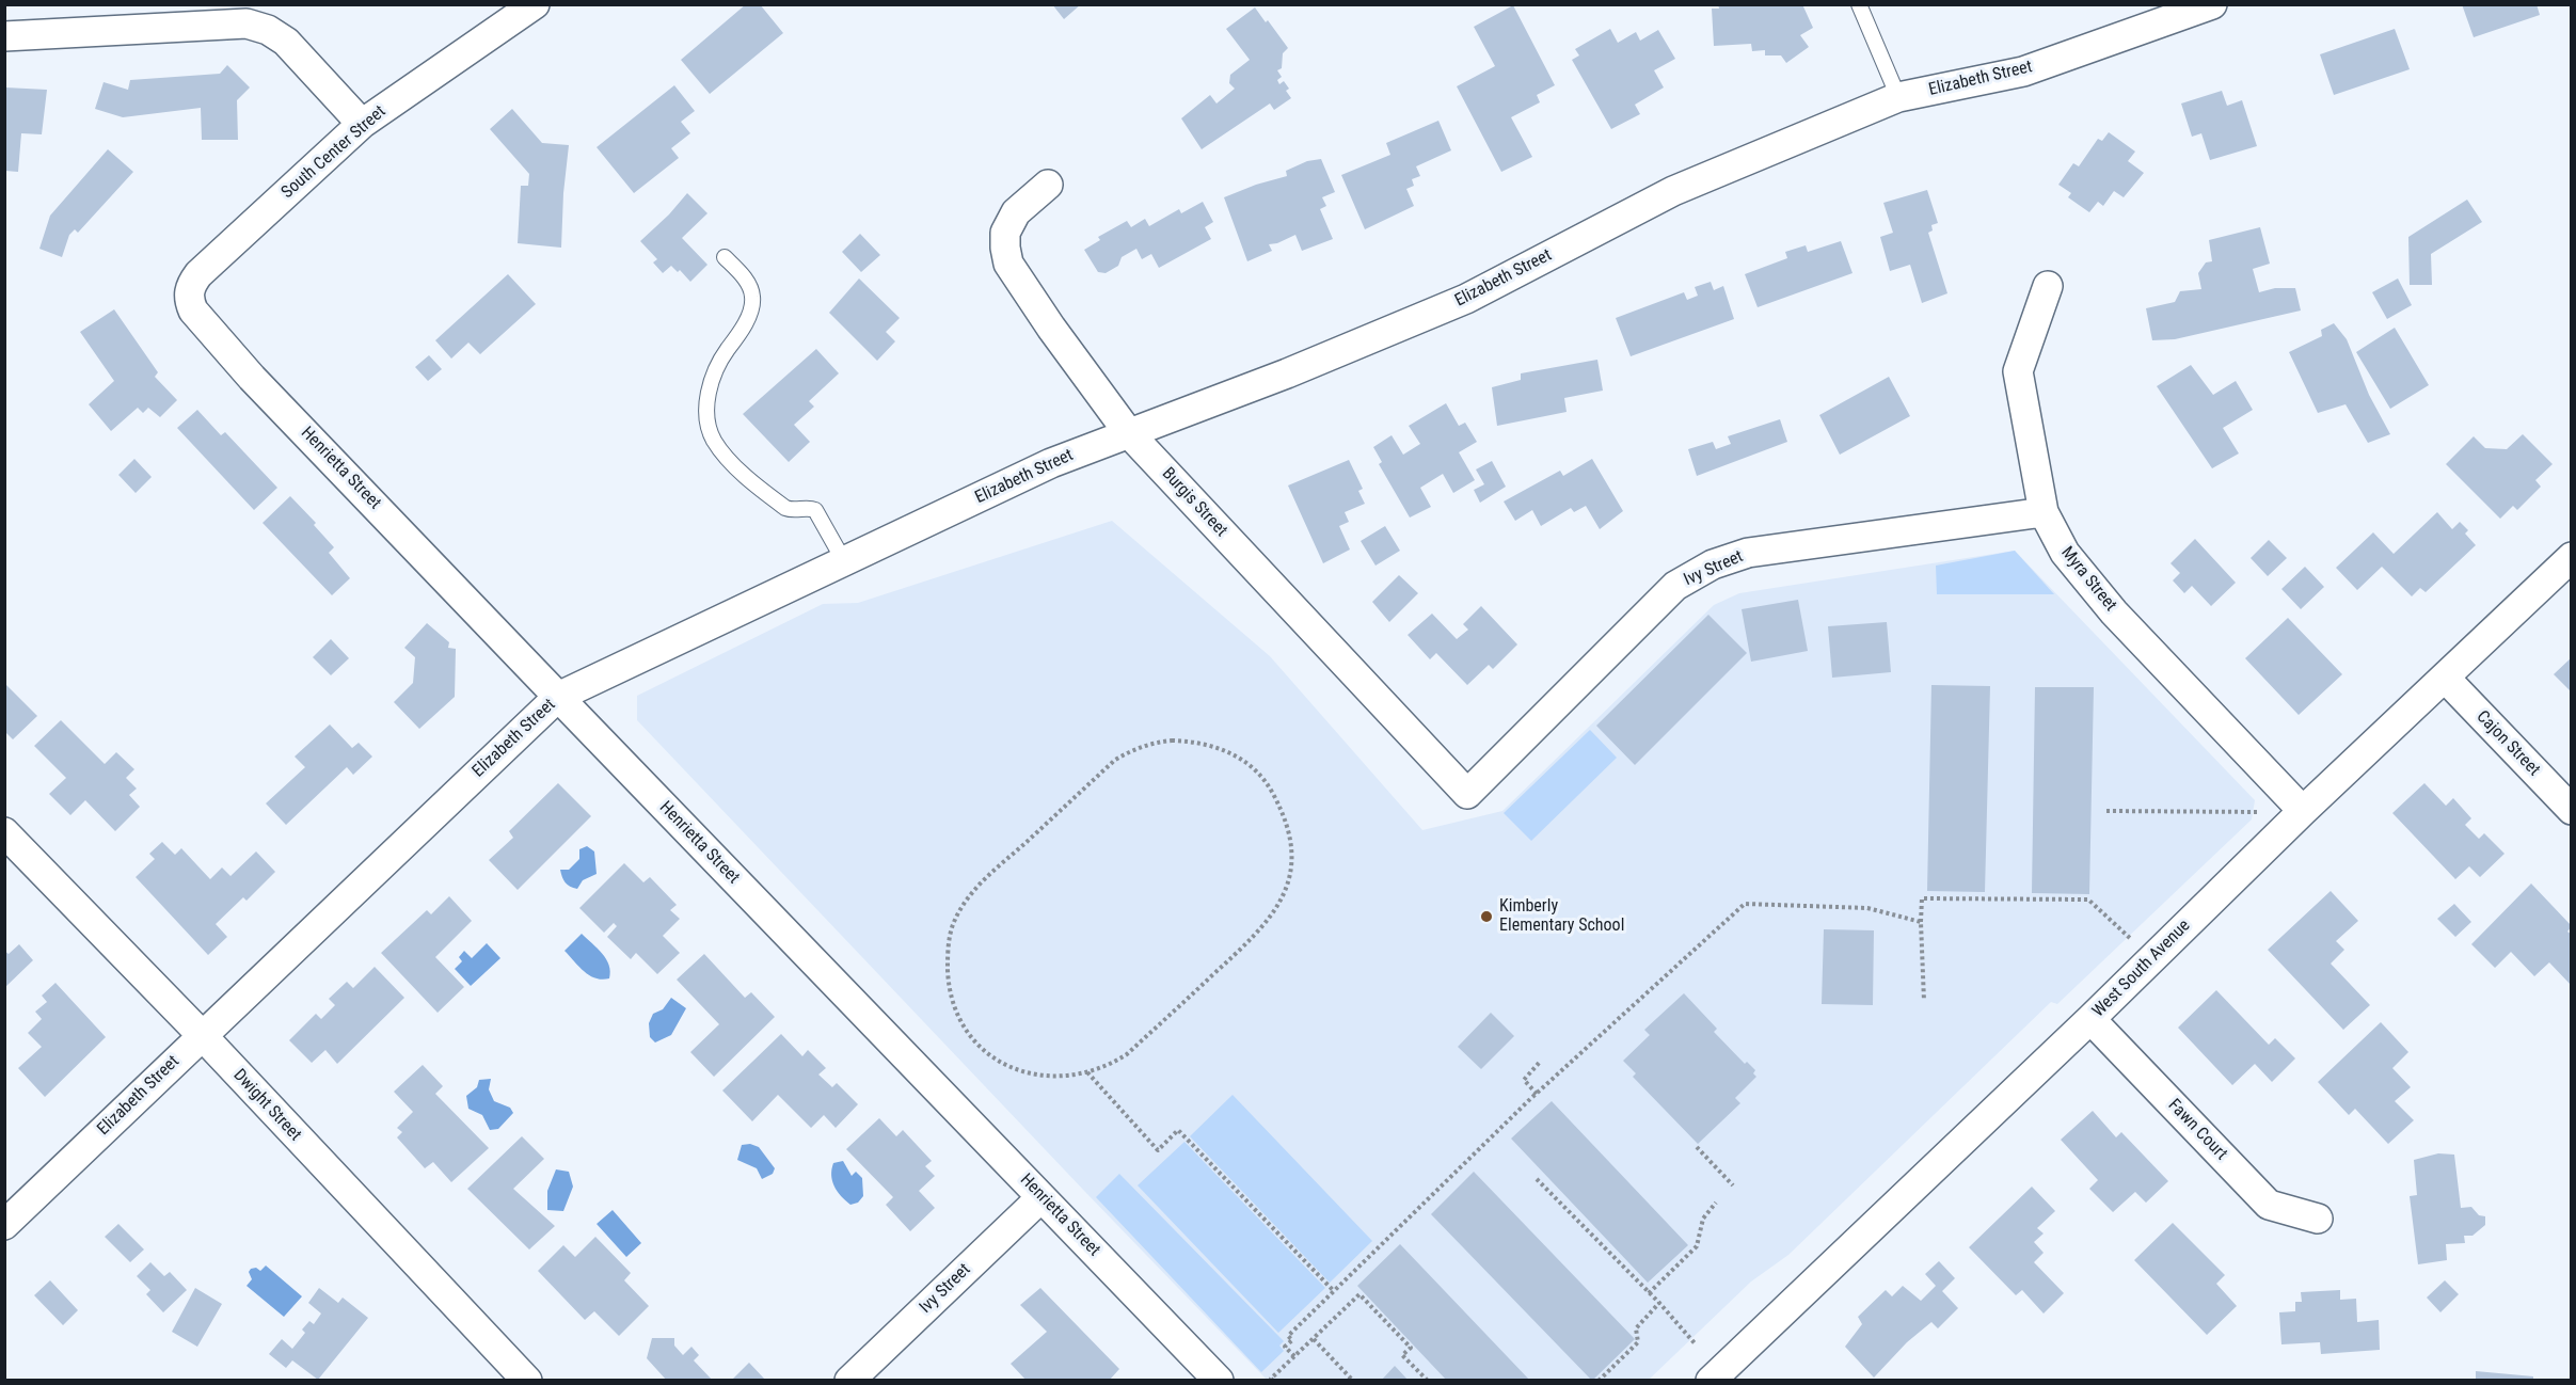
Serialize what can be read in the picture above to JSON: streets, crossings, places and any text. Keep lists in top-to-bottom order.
{
  "streets": {
    "street": [
      "Elizabeth Street",
      "South Center Street",
      "Henrietta Street",
      "Burgis Street",
      "Ivy Street",
      "Myra Street",
      "Cajon Street",
      "West South Avenue",
      "Dwight Street",
      "Fawn Court"
    ]
  },
  "crossings": [
    ["Elizabeth Street", "Henrietta Street"],
    ["Elizabeth Street", "Burgis Street"],
    ["Elizabeth Street", "Dwight Street"],
    ["South Center Street", "Henrietta Street"],
    ["Henrietta Street", "Ivy Street"],
    ["Burgis Street", "Ivy Street"],
    ["Ivy Street", "Myra Street"],
    ["Myra Street", "West South Avenue"],
    ["Cajon Street", "West South Avenue"],
    ["West South Avenue", "Fawn Court"]
  ],
  "places": ["Kimberly Elementary School"]
}
